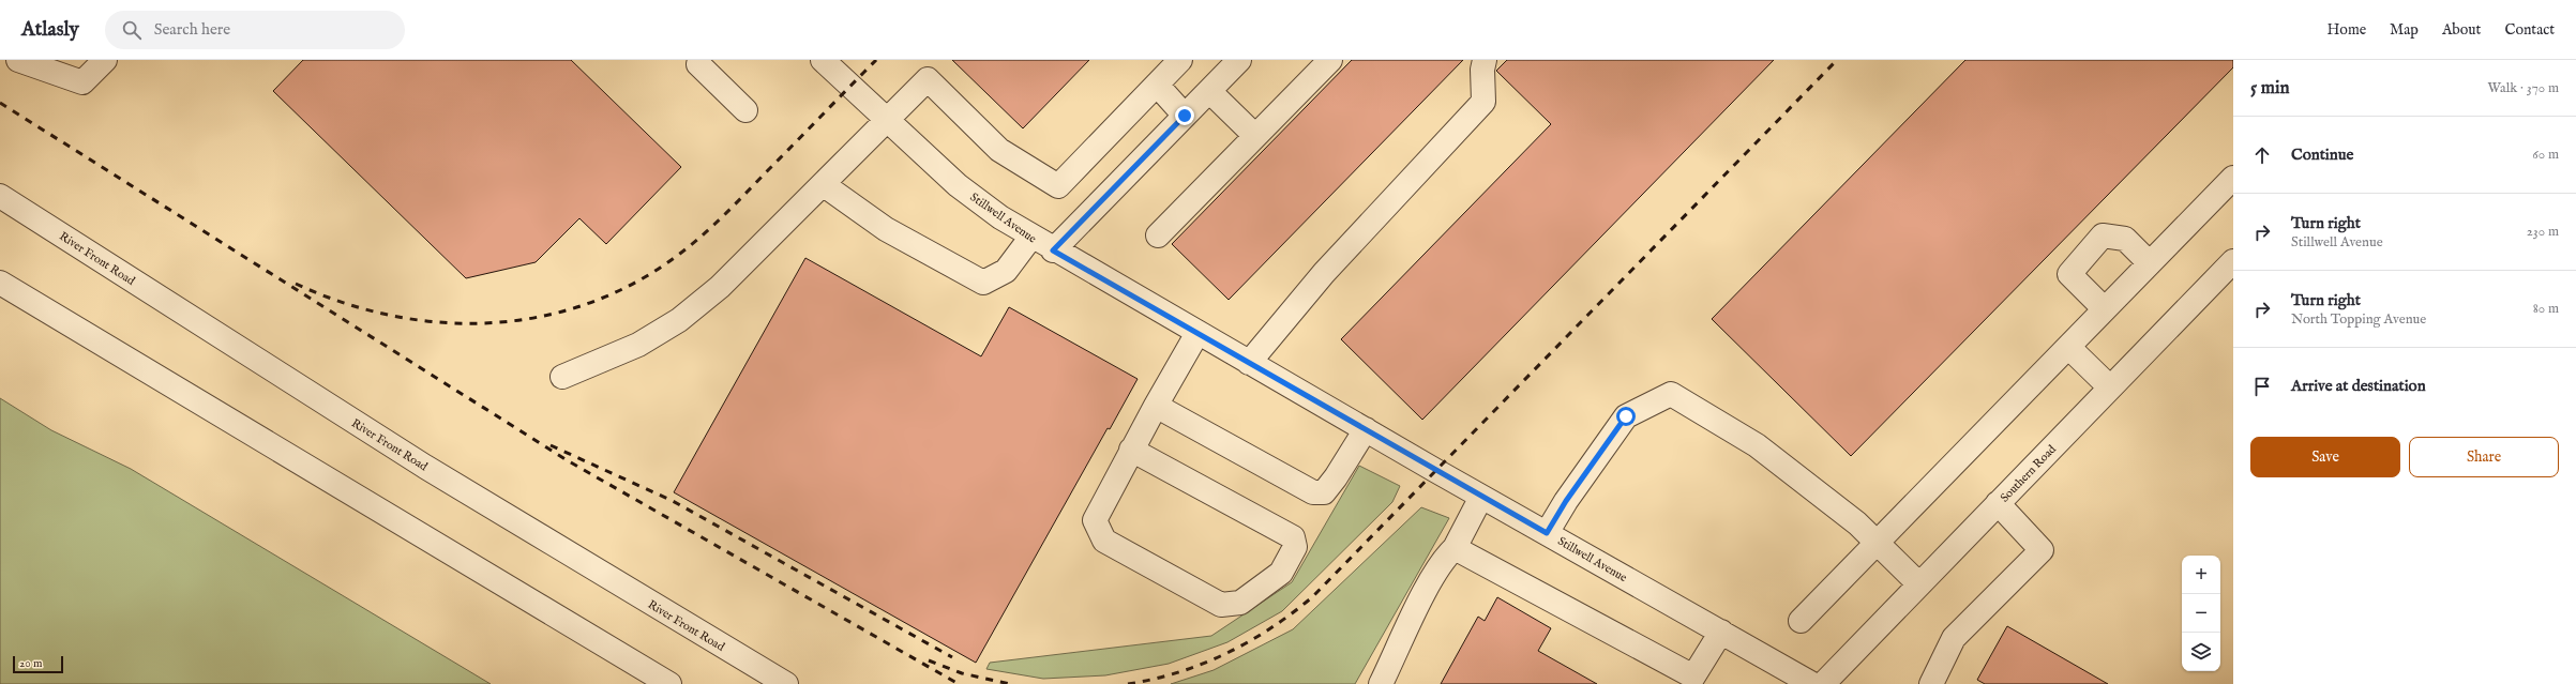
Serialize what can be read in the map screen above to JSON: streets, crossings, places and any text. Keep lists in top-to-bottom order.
{
  "streets": {
    "street": ["Stillwell Avenue", "River Front Road", "Southern Road"]
  },
  "scale_bar": "20 m",
  "page": {
    "header": "Atlasly",
    "search": "Search here",
    "nav": [
      "Home",
      "Map",
      "About",
      "Contact"
    ],
    "heading": ["5 min", "Walk · 370 m"],
    "list": [
      ["Continue", "60 m"],
      ["Turn right", "Stillwell Avenue", "230 m"],
      ["Turn right", "North Topping Avenue", "80 m"],
      "Arrive at destination"
    ],
    "buttons": ["Save", "Share"],
    "map_buttons": ["+", "−"],
    "scale": "20 m"
  }
}
